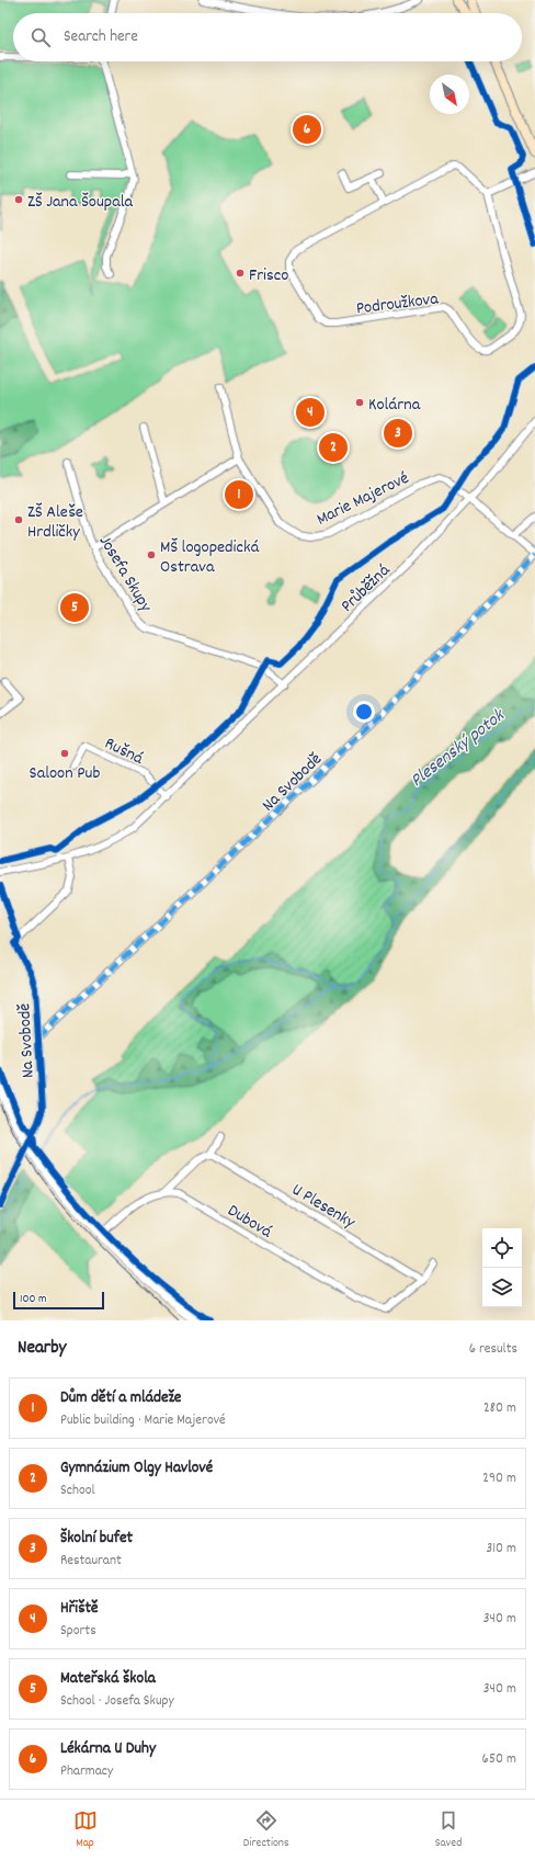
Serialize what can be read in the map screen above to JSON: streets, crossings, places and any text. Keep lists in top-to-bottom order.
{
  "streets": {
    "street": [
      "Podroužkova",
      "Marie Majerové",
      "Josefa Skupy",
      "Průběžná",
      "Rušná",
      "Na Svobodě",
      "U Plesenky",
      "Dubová"
    ]
  },
  "crossings": [
    ["Marie Majerové", "Průběžná"],
    ["Marie Majerové", "Na Svobodě"],
    ["Josefa Skupy", "Průběžná"],
    ["Průběžná", "Rušná"],
    ["Průběžná", "Na Svobodě"],
    ["U Plesenky", "Dubová"]
  ],
  "water": ["Plesenský potok"],
  "places": [
    "ZŠ Jana Šoupala",
    "Frisco",
    "Kolárna",
    "ZŠ Aleše Hrdličky",
    "MŠ logopedická Ostrava",
    "Saloon Pub"
  ],
  "scale_bar": "100 m",
  "north": "bottom right",
  "page": {
    "search": "Search here",
    "pins": [
      "6",
      "4",
      "3",
      "2",
      "1",
      "5"
    ],
    "scale": "100 m",
    "heading": ["Nearby", "6 results"],
    "list": [
      {
        "mark": "1",
        "name": "Dům dětí a mládeže",
        "note": "Public building · Marie Majerové",
        "value": "280 m"
      },
      {
        "mark": "2",
        "name": "Gymnázium Olgy Havlové",
        "note": "School",
        "value": "290 m"
      },
      {
        "mark": "3",
        "name": "Školní bufet",
        "note": "Restaurant",
        "value": "310 m"
      },
      {
        "mark": "4",
        "name": "Hřiště",
        "note": "Sports",
        "value": "340 m"
      },
      {
        "mark": "5",
        "name": "Mateřská škola",
        "note": "School · Josefa Skupy",
        "value": "340 m"
      },
      {
        "mark": "6",
        "name": "Lékárna U Duhy",
        "note": "Pharmacy",
        "value": "650 m"
      }
    ],
    "nav": ["Map", "Directions", "Saved"]
  }
}
